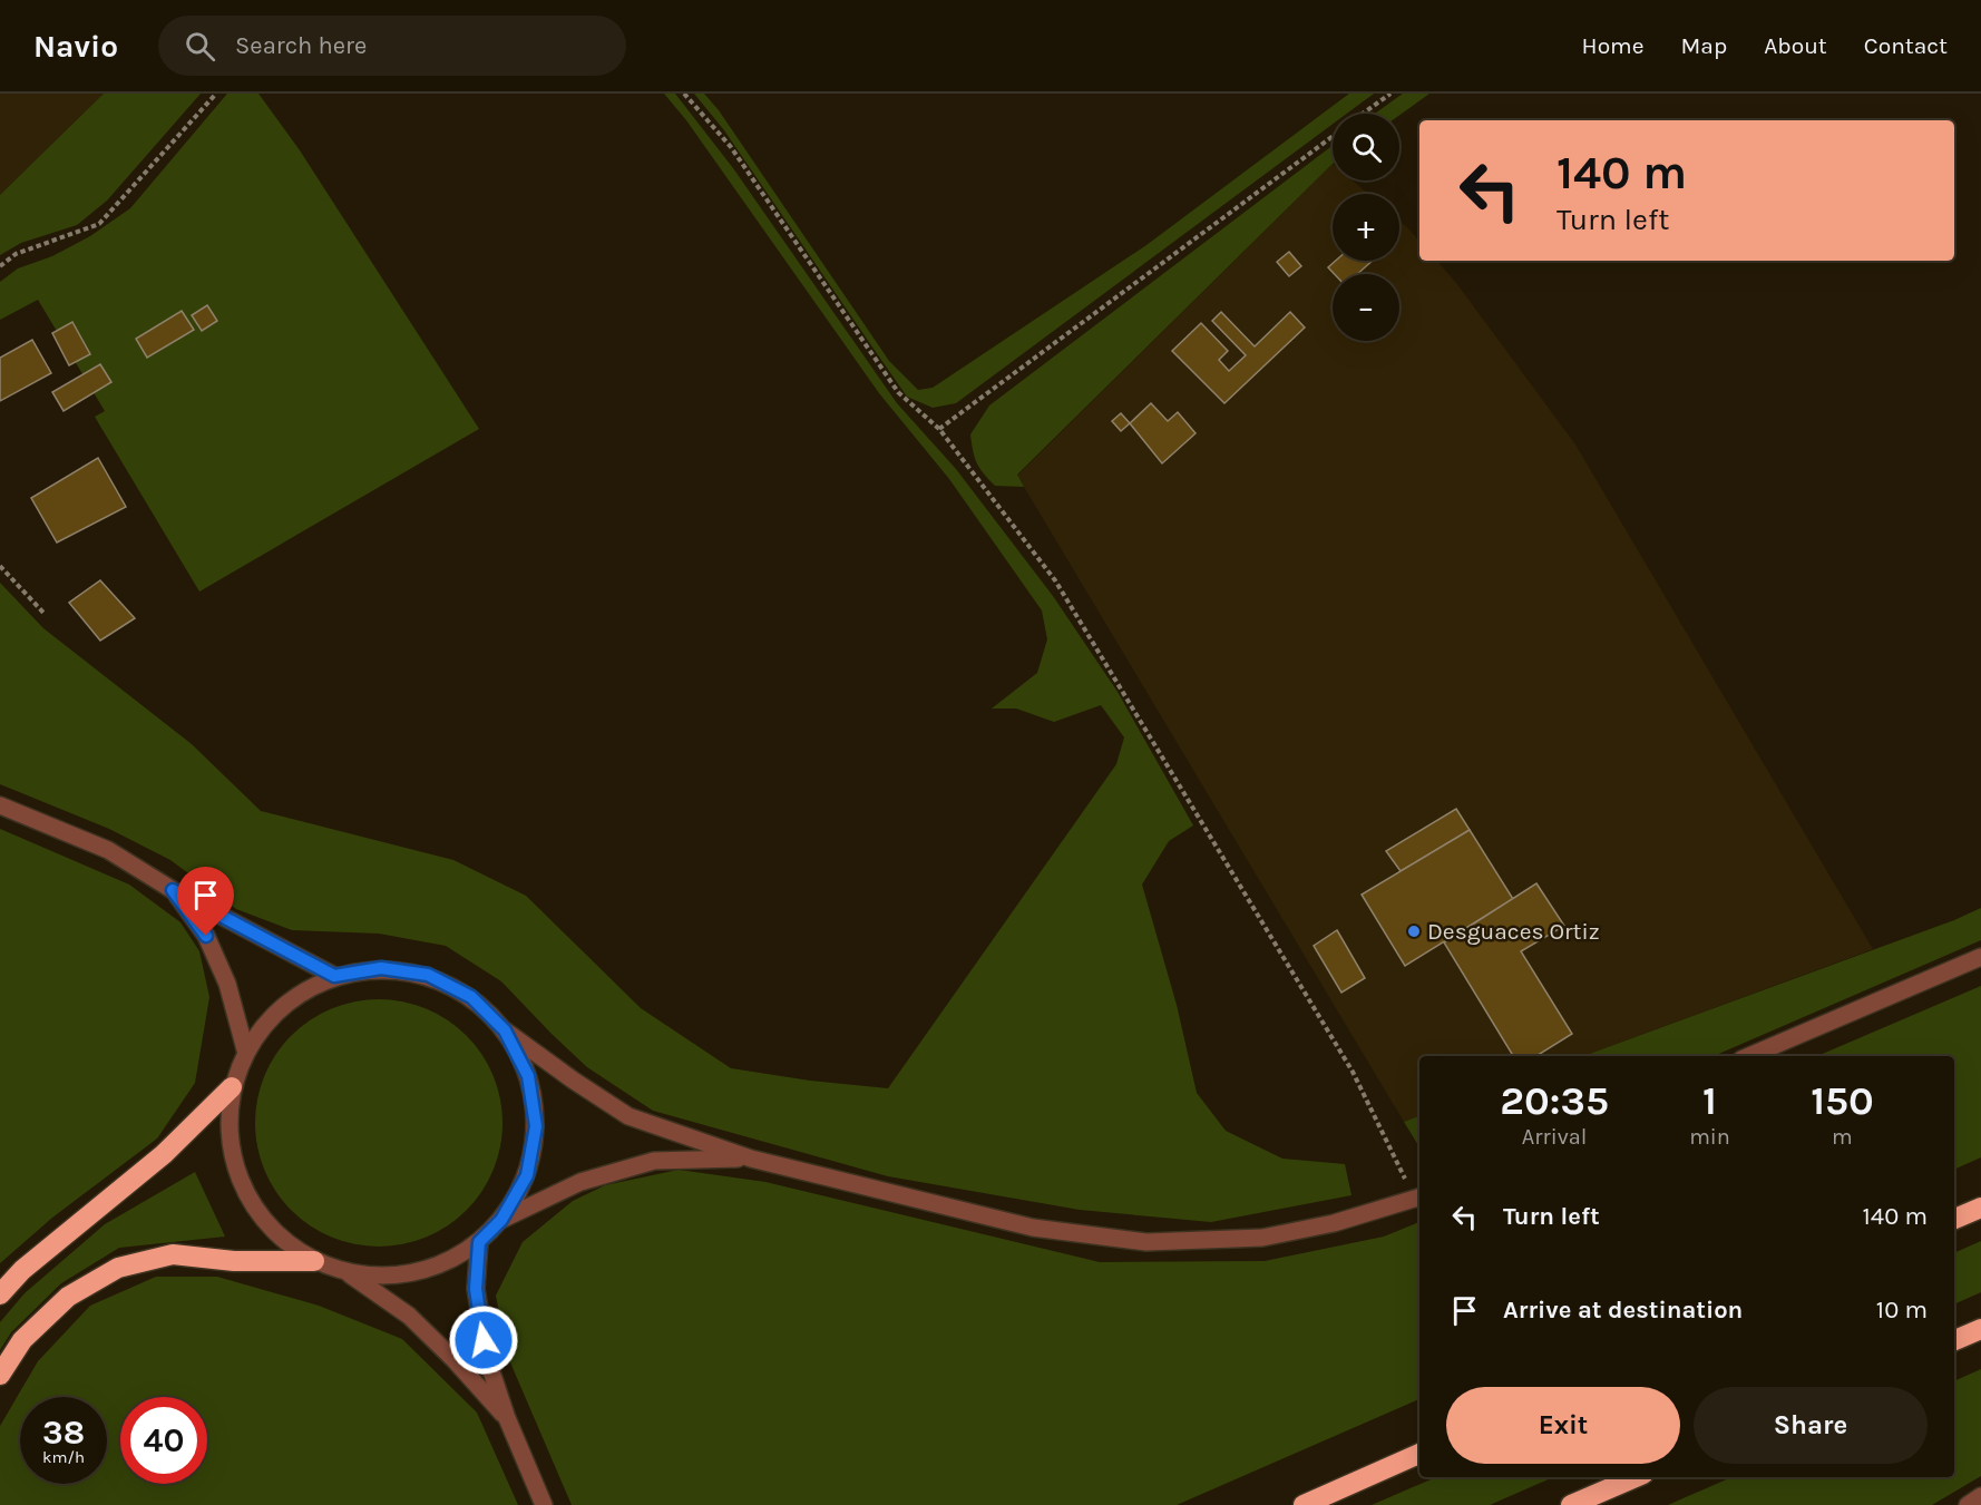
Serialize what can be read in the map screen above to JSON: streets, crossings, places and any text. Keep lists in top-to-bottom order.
{
  "places": ["Desguaces Ortiz"],
  "page": {
    "header": "Navio",
    "search": "Search here",
    "nav": [
      "Home",
      "Map",
      "About",
      "Contact"
    ],
    "map_buttons": ["+", "−"],
    "turn": ["140 m", "Turn left"],
    "eta": [
      "20:35",
      "Arrival",
      "1",
      "min",
      "150",
      "m"
    ],
    "list": [
      {
        "name": "Turn left",
        "value": "140 m"
      },
      {
        "name": "Arrive at destination",
        "value": "10 m"
      }
    ],
    "buttons": ["Exit", "Share"],
    "speed": "38 km/h",
    "limit": "40"
  }
}
